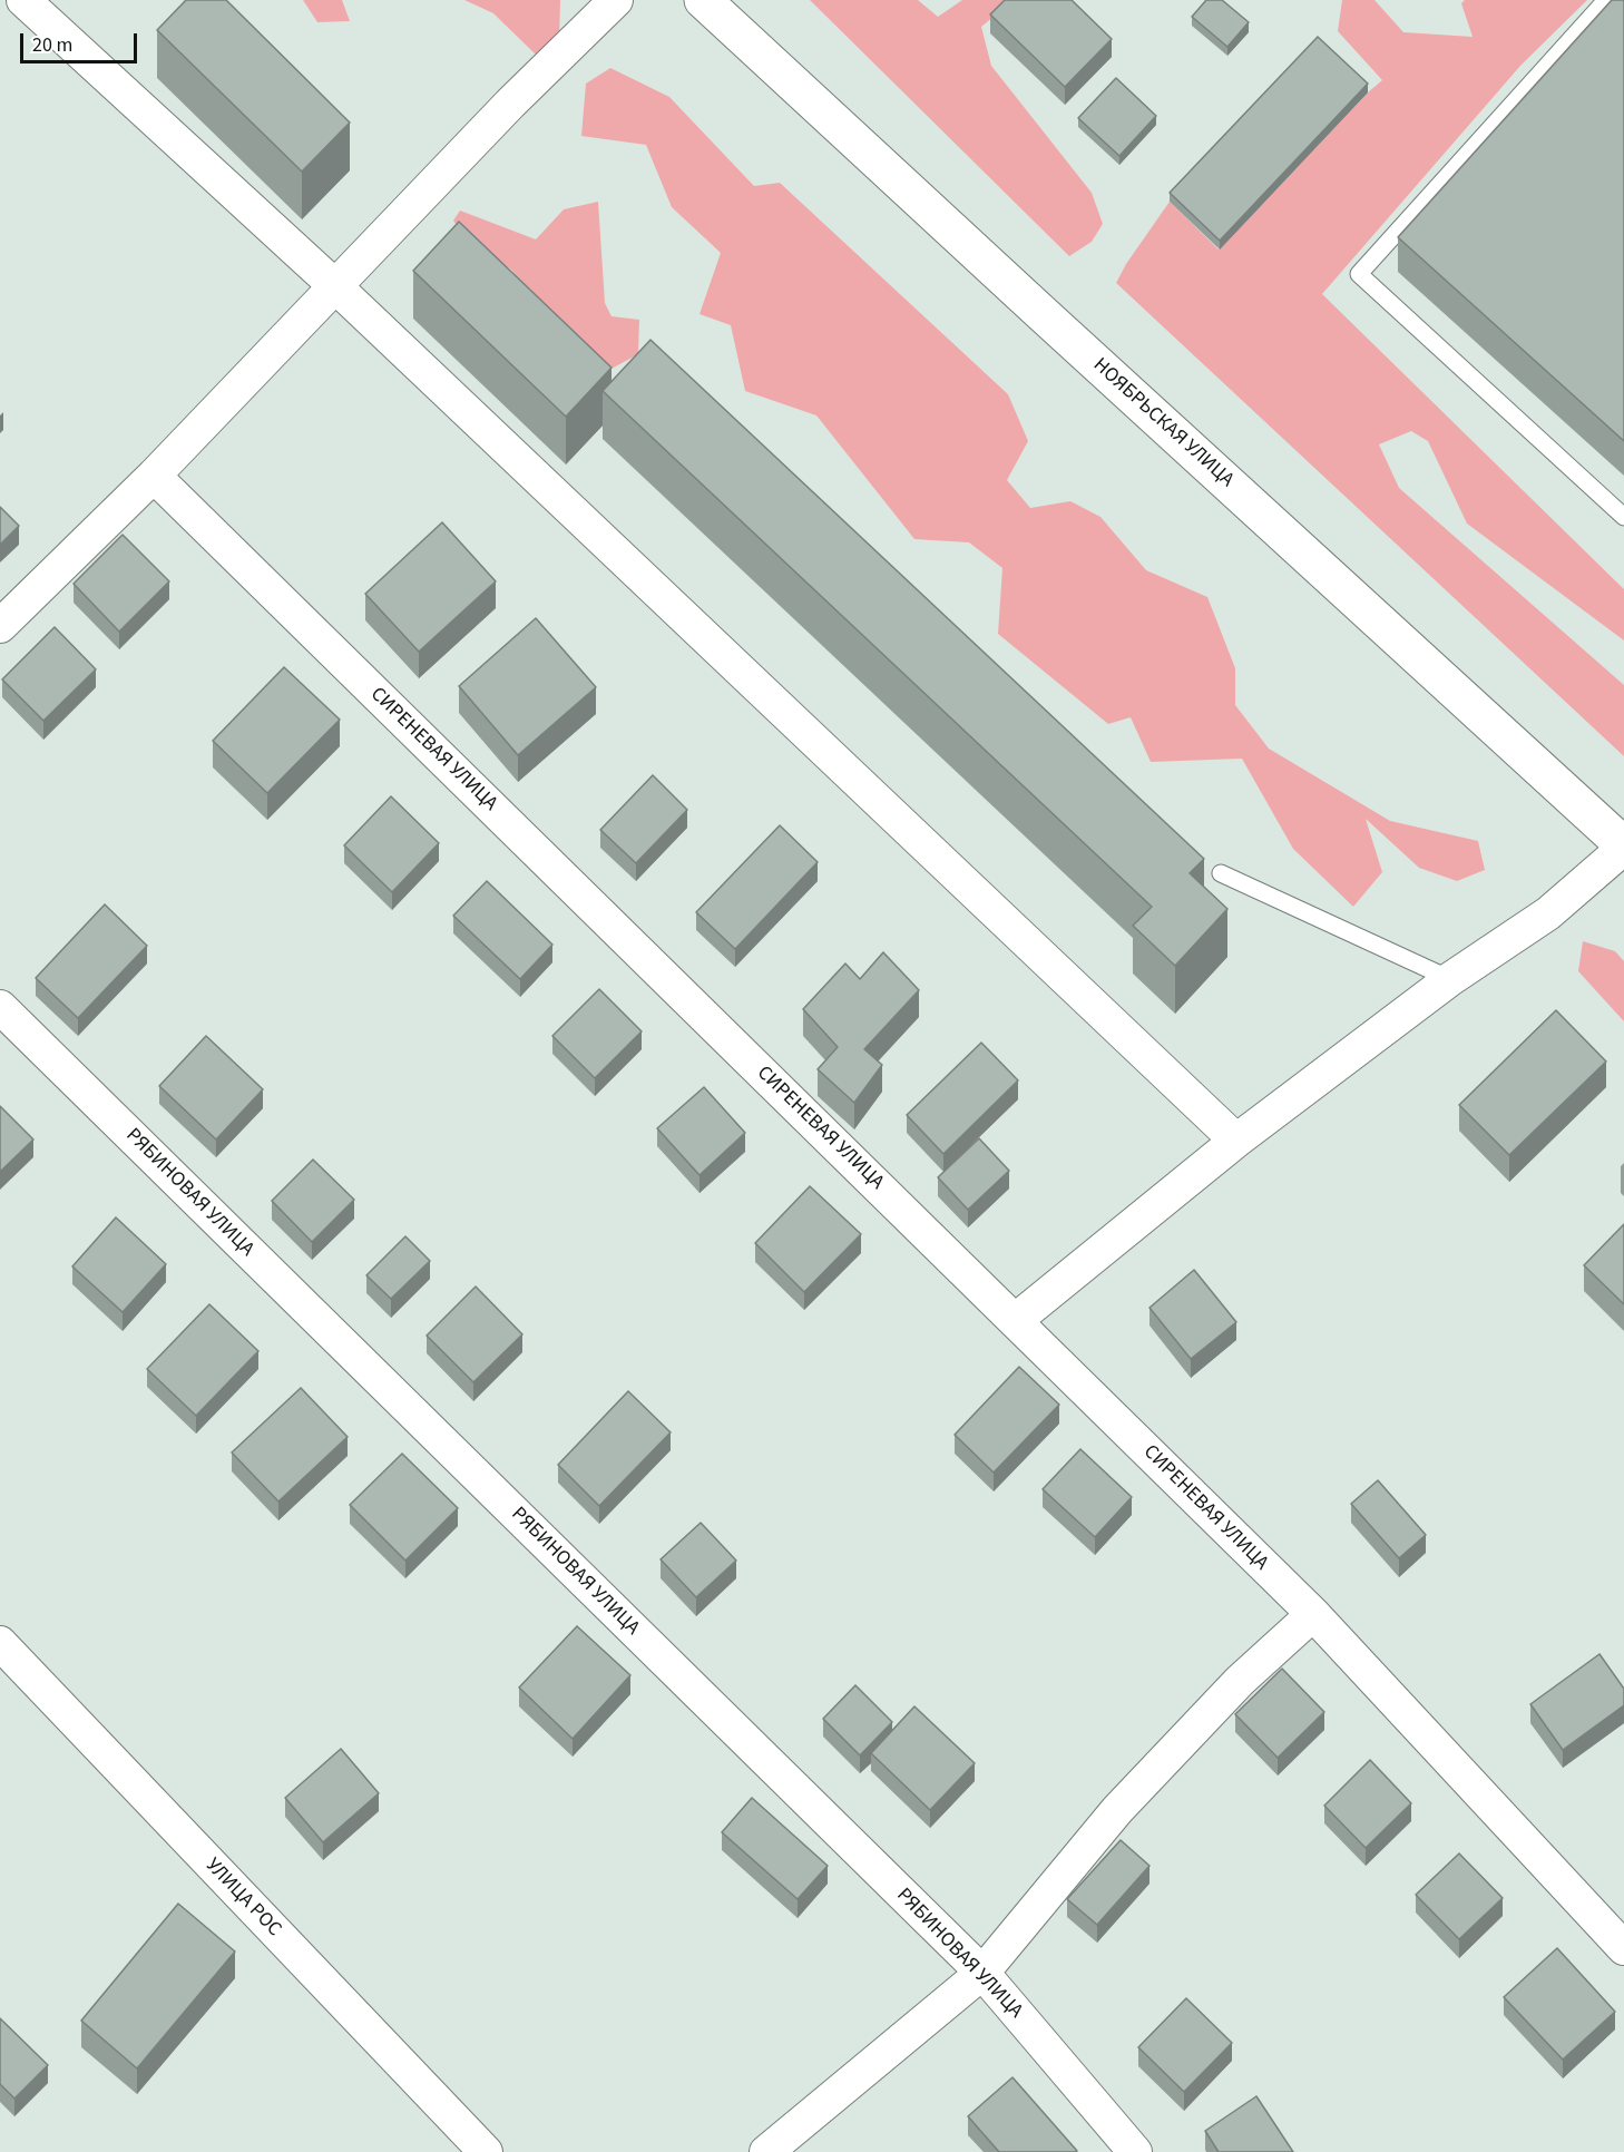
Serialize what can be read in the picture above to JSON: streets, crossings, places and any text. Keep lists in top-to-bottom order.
{
  "streets": {
    "highway": ["НОЯБРЬСКАЯ УЛИЦА"],
    "street": ["СИРЕНЕВАЯ УЛИЦА", "РЯБИНОВАЯ УЛИЦА", "УЛИЦА РОС"]
  },
  "scale_bar": "20 m"
}
